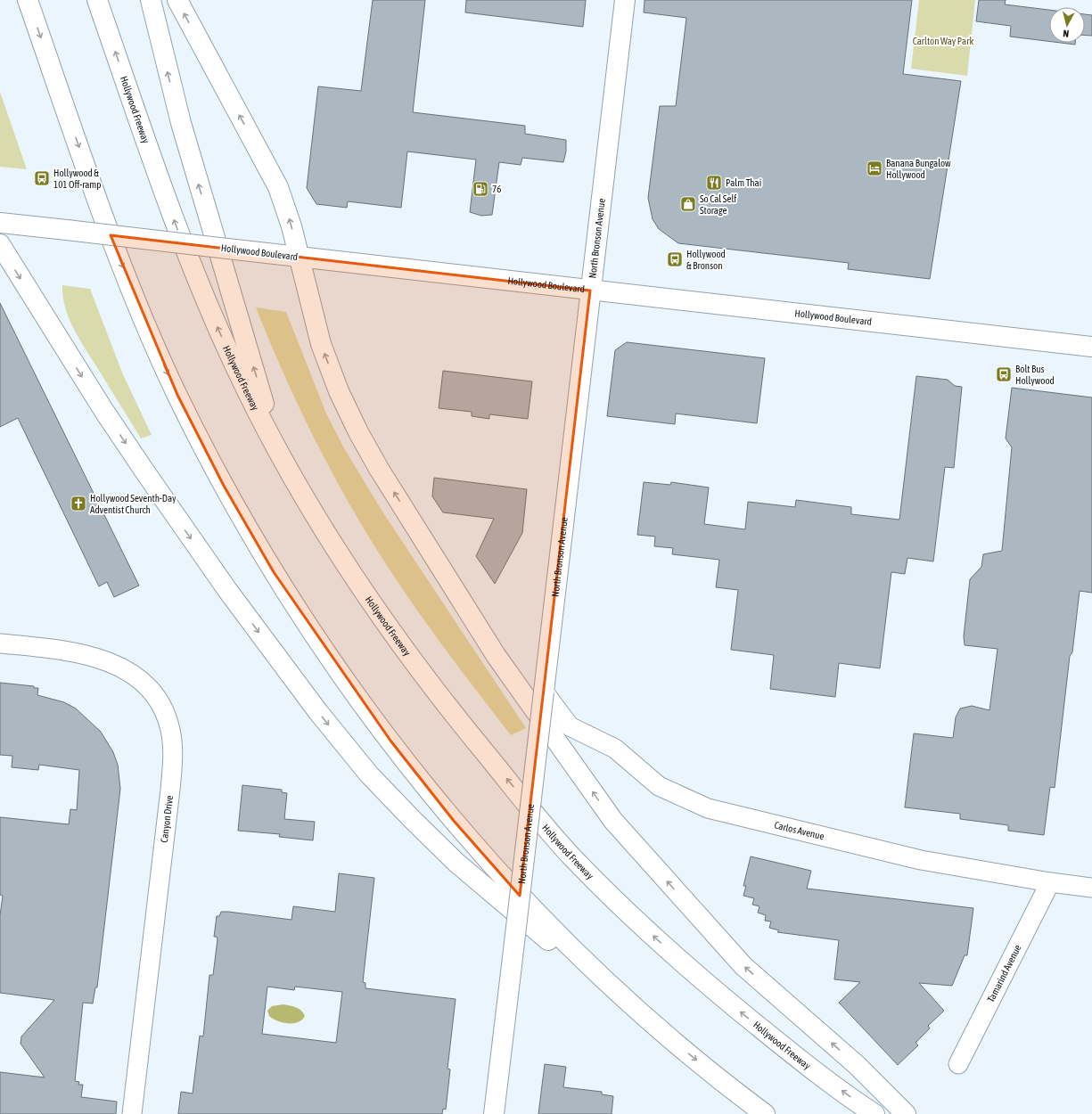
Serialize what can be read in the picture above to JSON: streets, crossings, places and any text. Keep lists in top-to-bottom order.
{
  "streets": {
    "main road": ["Hollywood Freeway", "North Bronson Avenue", "Hollywood Boulevard"],
    "street": ["Canyon Drive", "Carlos Avenue", "Tamarind Avenue"]
  },
  "crossings": [
    ["North Bronson Avenue", "Hollywood Boulevard"],
    ["North Bronson Avenue", "Carlos Avenue"],
    ["Carlos Avenue", "Tamarind Avenue"]
  ],
  "parks": ["Carlton Way Park"],
  "places": {
    "hotel": ["Banana Bungalow Hollywood"],
    "bus stop": ["Hollywood & 101 Off-ramp", "Hollywood & Bronson", "Bolt Bus Hollywood"],
    "restaurant": ["Palm Thai"],
    "fuel station": ["76"],
    "shop": ["So Cal Self Storage"],
    "church": ["Hollywood Seventh-Day Adventist Church"]
  },
  "north": "bottom"
}
